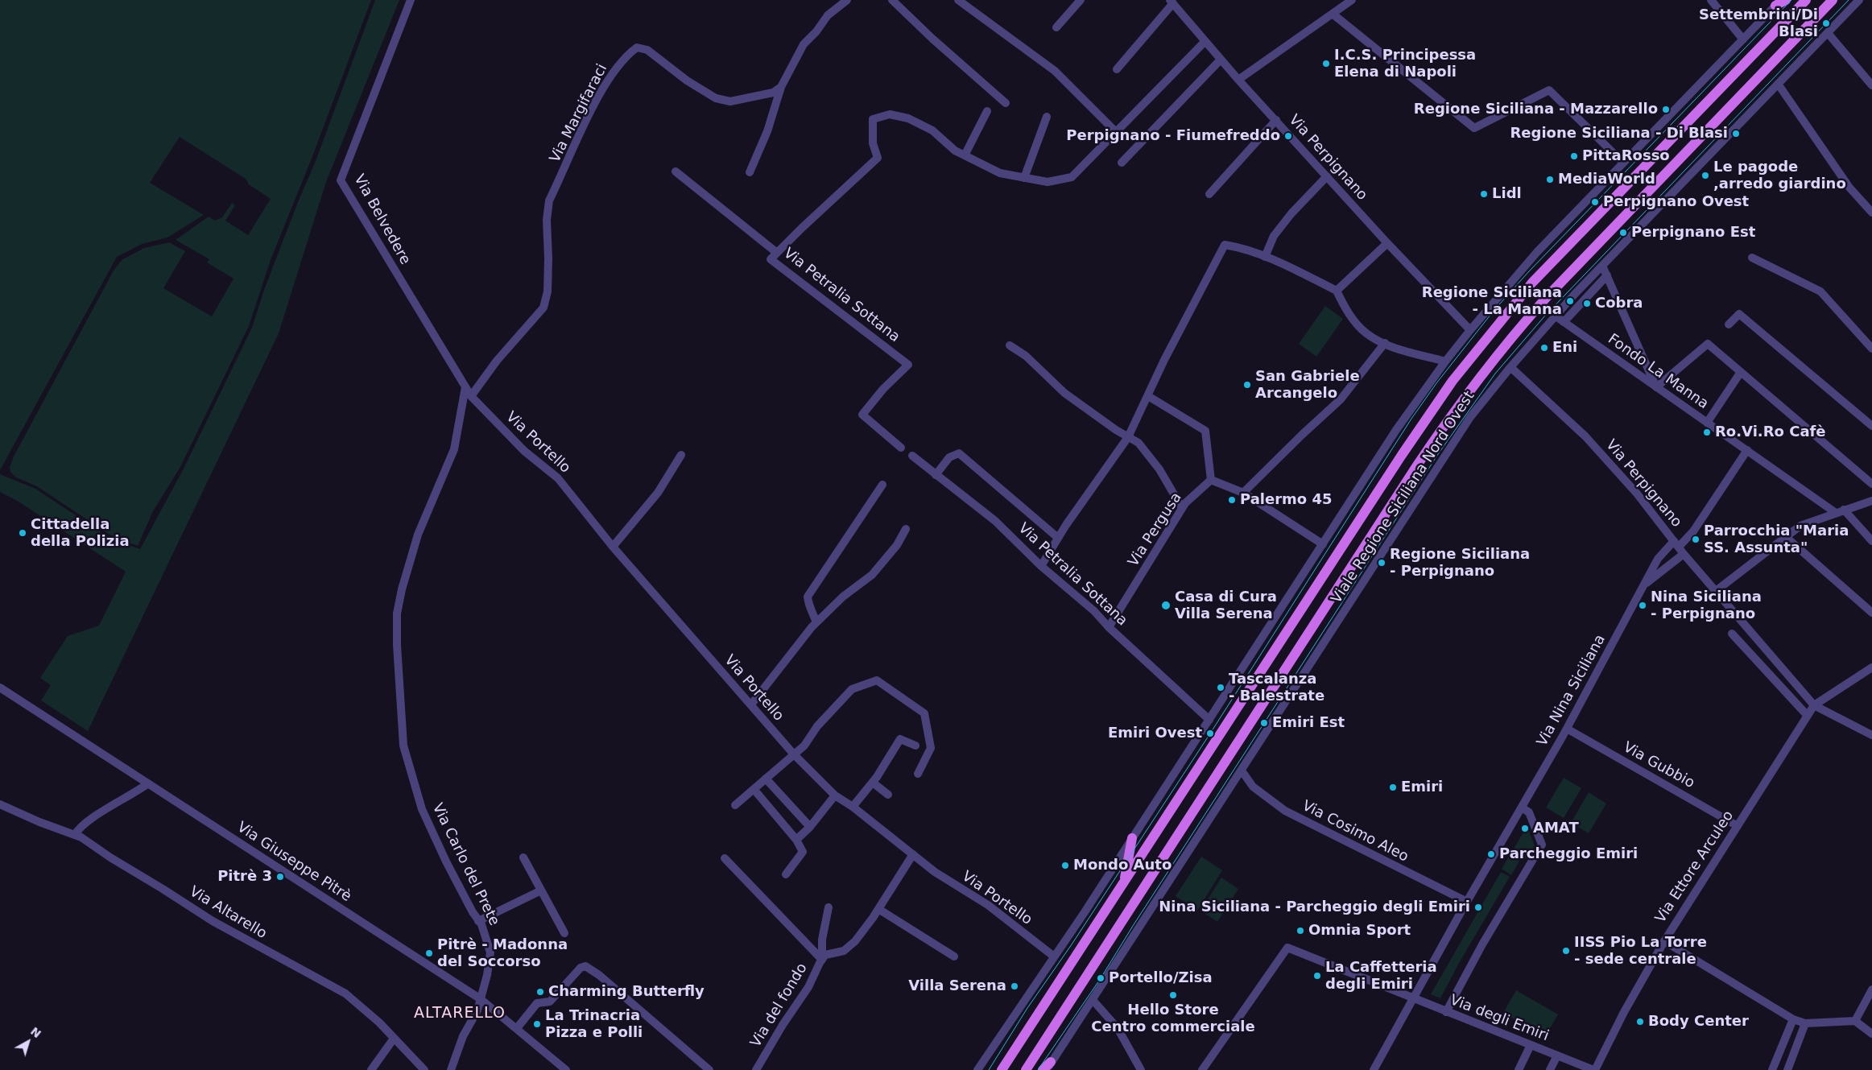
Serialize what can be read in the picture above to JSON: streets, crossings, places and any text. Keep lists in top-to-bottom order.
{
  "streets": {
    "main road": ["Viale Regione Siciliana Nord Ovest"],
    "street": [
      "Via Margifaraci",
      "Via Perpignano",
      "Via Belvedere",
      "Via Petralia Sottana",
      "Fondo La Manna",
      "Via Portello",
      "Via Pergusa",
      "Via Nina Siciliana",
      "Via Gubbio",
      "Via Cosimo Aleo",
      "Via Giuseppe Pitrè",
      "Via Carlo del Prete",
      "Via Ettore Arculeo",
      "Via Altarello",
      "Via del fondo",
      "Via degli Emiri"
    ]
  },
  "crossings": [
    ["Via Margifaraci", "Via Belvedere"],
    ["Via Margifaraci", "Via Portello"],
    ["Via Perpignano", "Viale Regione Siciliana Nord Ovest"],
    ["Via Perpignano", "Via Nina Siciliana"],
    ["Via Perpignano", "Via Ettore Arculeo"],
    ["Via Belvedere", "Via Portello"],
    ["Via Belvedere", "Via Carlo del Prete"],
    ["Via Petralia Sottana", "Via Pergusa"],
    ["Fondo La Manna", "Viale Regione Siciliana Nord Ovest"],
    ["Fondo La Manna", "Via Nina Siciliana"],
    ["Viale Regione Siciliana Nord Ovest", "Via Cosimo Aleo"],
    ["Via Nina Siciliana", "Via Gubbio"],
    ["Via Nina Siciliana", "Via Cosimo Aleo"],
    ["Via Nina Siciliana", "Via degli Emiri"],
    ["Via Gubbio", "Via Ettore Arculeo"],
    ["Via Giuseppe Pitrè", "Via Carlo del Prete"],
    ["Via Ettore Arculeo", "Via degli Emiri"]
  ],
  "districts": ["ALTARELLO"],
  "places": [
    "Settembrini/Di Blasi",
    "I.C.S. Principessa Elena di Napoli",
    "Regione Siciliana - Mazzarello",
    "Regione Siciliana - Di Blasi",
    "Perpignano - Fiumefreddo",
    "PittaRosso",
    "Le pagode ,arredo giardino",
    "MediaWorld",
    "Lidl",
    "Perpignano Ovest",
    "Perpignano Est",
    "Regione Siciliana - La Manna",
    "Cobra",
    "Eni",
    "San Gabriele Arcangelo",
    "Ro.Vi.Ro Cafè",
    "Palermo 45",
    "Cittadella della Polizia",
    "Parrocchia \"Maria SS. Assunta\"",
    "Regione Siciliana - Perpignano",
    "Casa di Cura Villa Serena",
    "Nina Siciliana - Perpignano",
    "Tascalanza - Balestrate",
    "Emiri Est",
    "Emiri Ovest",
    "Emiri",
    "AMAT",
    "Parcheggio Emiri",
    "Mondo Auto",
    "Pitrè 3",
    "Nina Siciliana - Parcheggio degli Emiri",
    "Omnia Sport",
    "IISS Pio La Torre - sede centrale",
    "Pitrè - Madonna del Soccorso",
    "La Caffetteria degli Emiri",
    "Portello/Zisa",
    "Villa Serena",
    "Charming Butterfly",
    "Hello Store Centro commerciale",
    "Body Center",
    "La Trinacria Pizza e Polli"
  ],
  "north": "top right"
}
